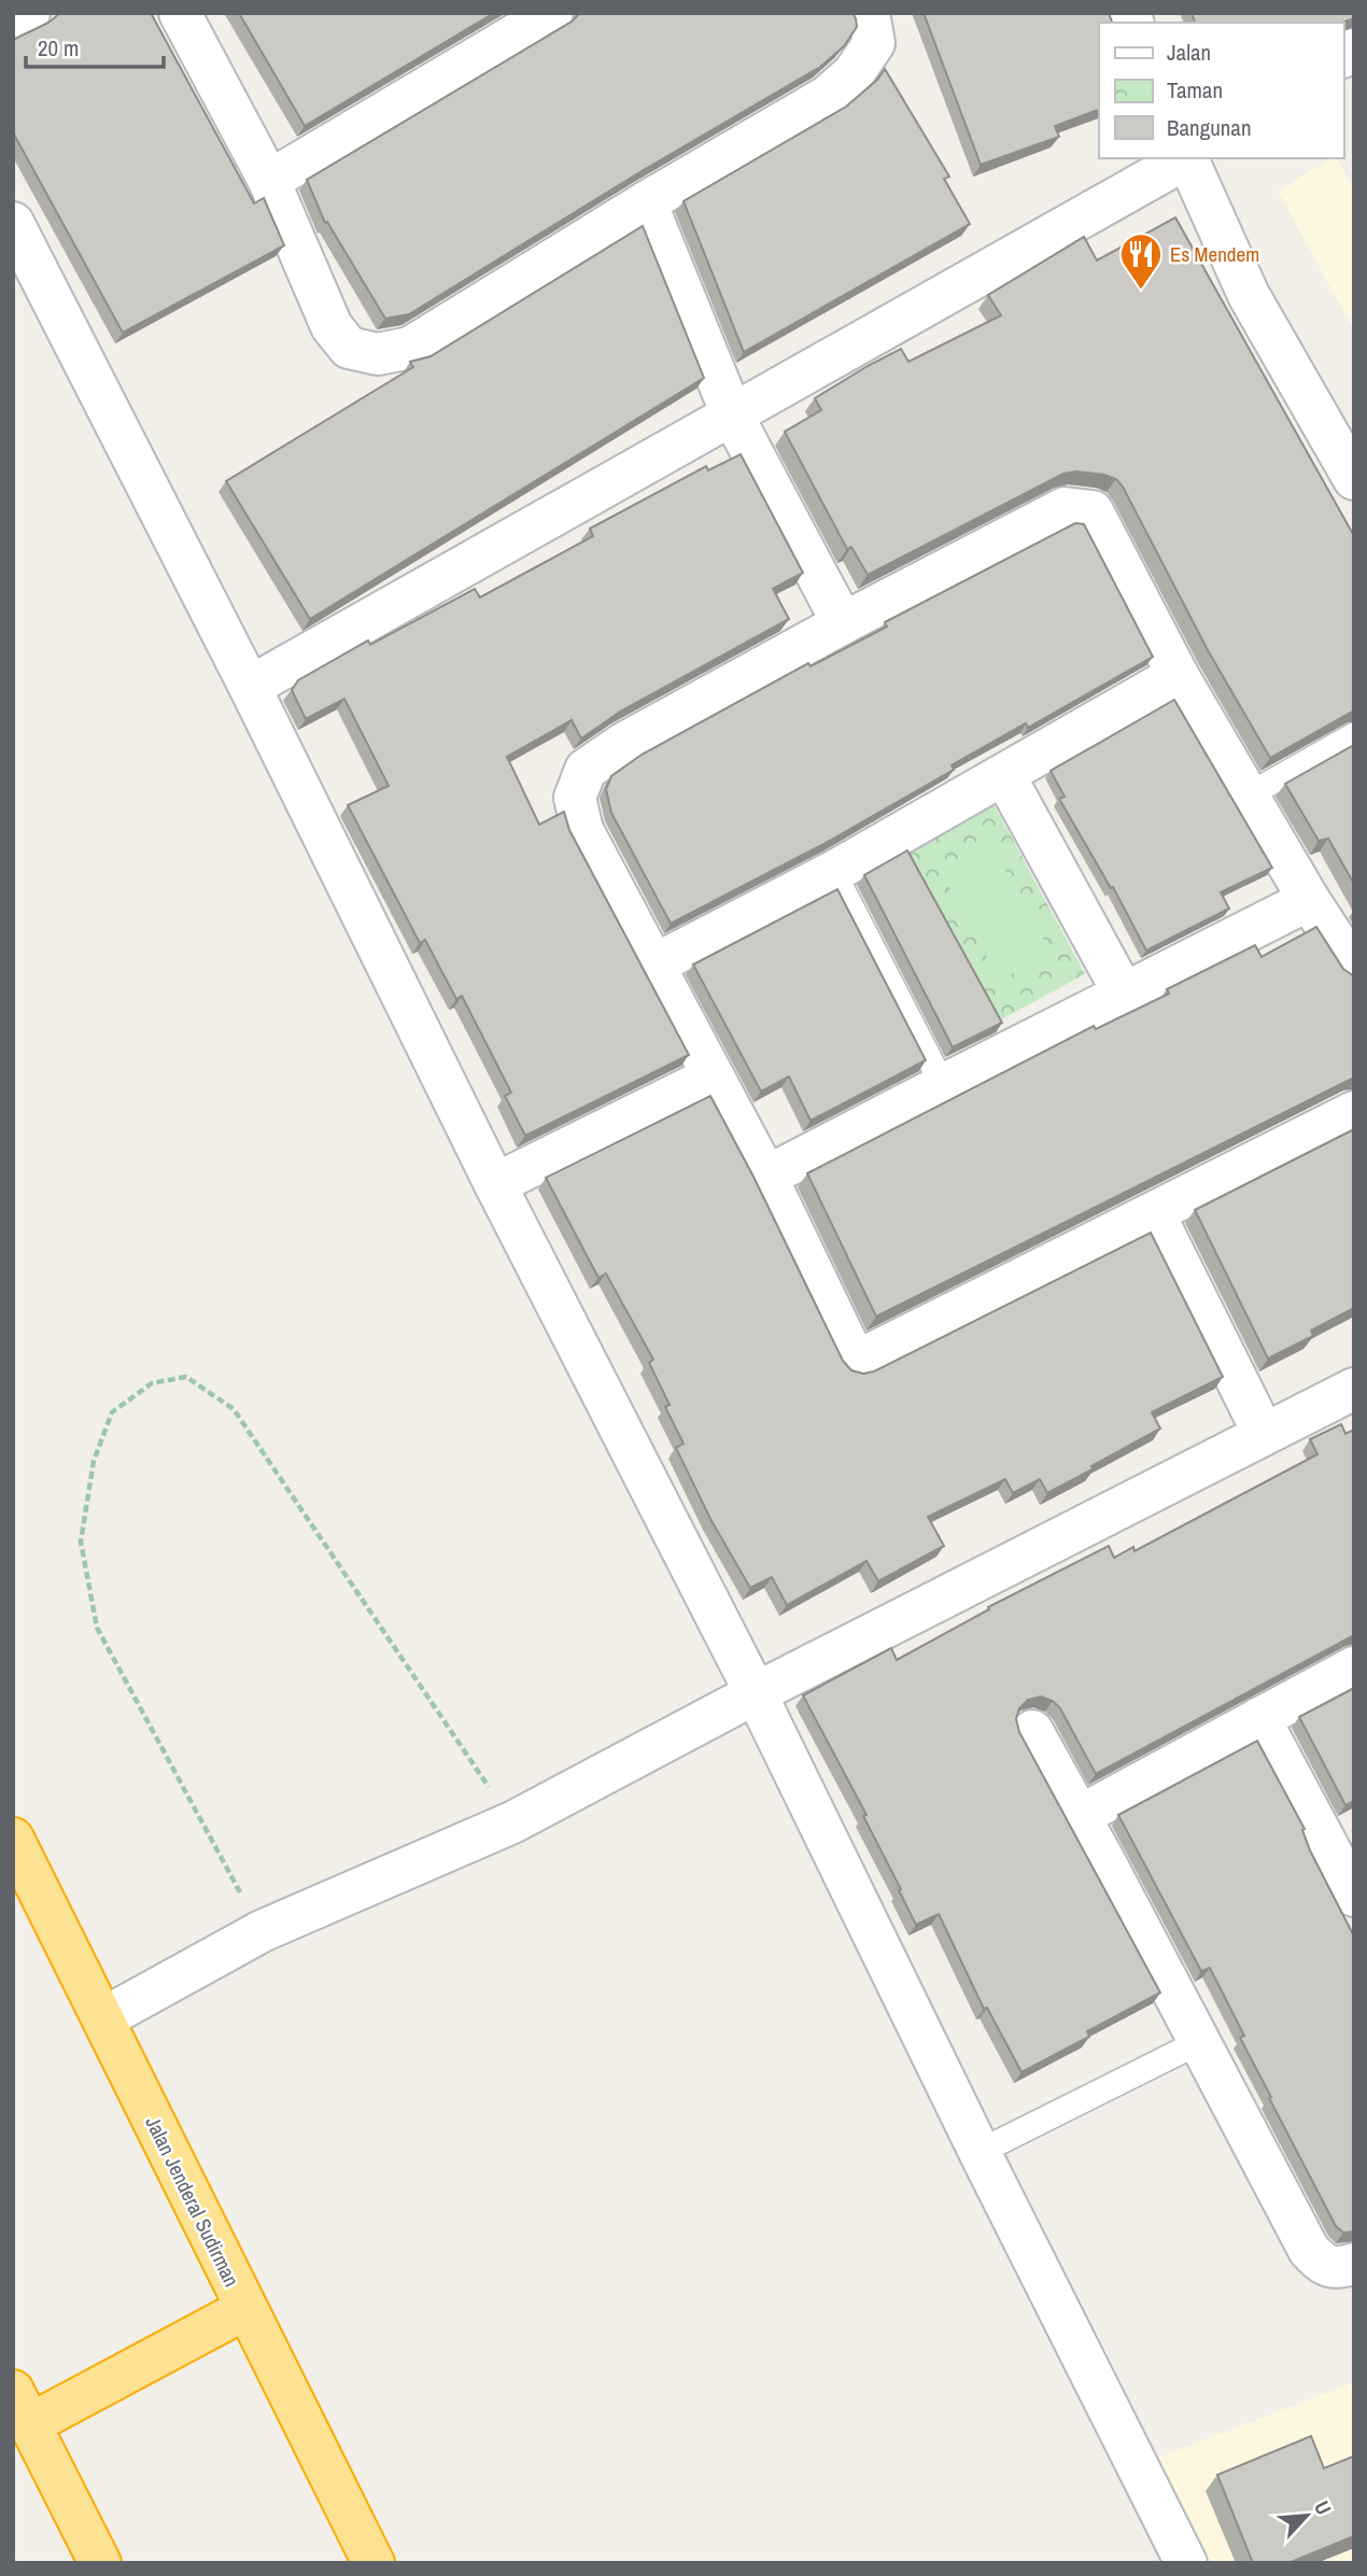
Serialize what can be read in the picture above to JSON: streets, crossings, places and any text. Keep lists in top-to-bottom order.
{
  "streets": {
    "highway": ["Jalan Jenderal Sudirman"]
  },
  "places": {
    "restaurant": ["Es Mendem"]
  },
  "legend": ["Jalan", "Taman", "Bangunan"],
  "scale_bar": "20 m",
  "north": "top right"
}
